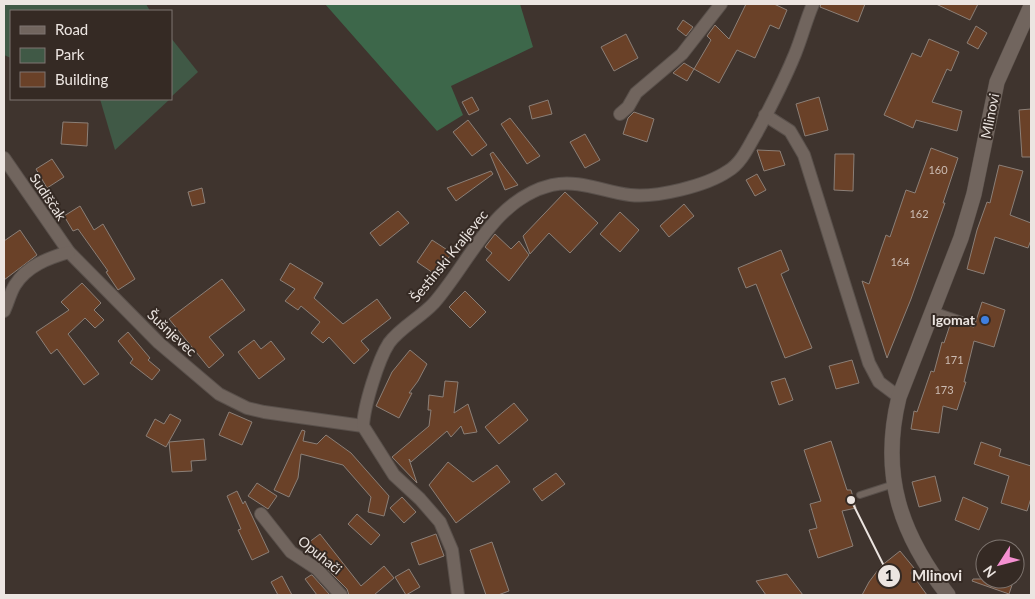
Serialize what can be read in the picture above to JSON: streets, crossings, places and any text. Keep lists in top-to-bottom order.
{
  "streets": {
    "main road": ["Mlinovi"],
    "street": [
      "Sudiščak",
      "Šestinski Kraljevec",
      "Šušnjevec",
      "Opuhači"
    ]
  },
  "crossings": [
    ["Sudiščak", "Šušnjevec"],
    ["Šestinski Kraljevec", "Šušnjevec"]
  ],
  "places": ["Igomat", "Mlinovi"],
  "house_numbers": [
    "160",
    "162",
    "164",
    "171",
    "173"
  ],
  "legend": ["Road", "Park", "Building"],
  "north": "bottom left"
}
